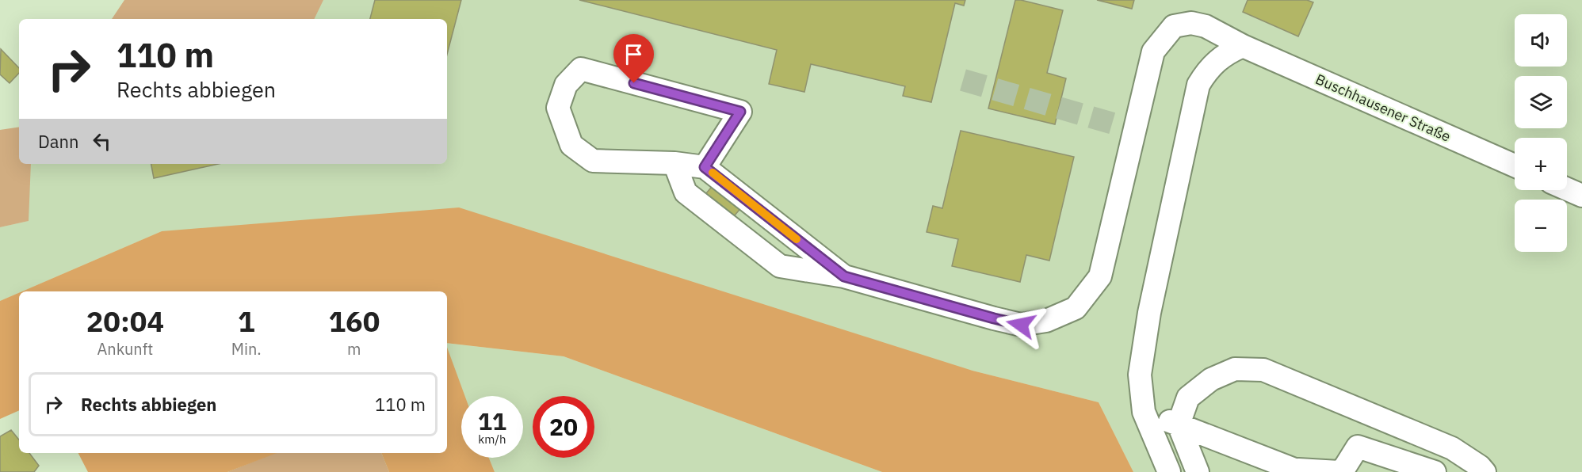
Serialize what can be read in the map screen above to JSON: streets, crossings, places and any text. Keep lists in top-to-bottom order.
{
  "streets": {
    "street": ["Buschhausener Straße"]
  },
  "page": {
    "map_buttons": ["+", "−"],
    "turn": ["110 m", "Rechts abbiegen"],
    "then": "Dann",
    "eta": [
      "20:04",
      "Ankunft",
      "1",
      "Min.",
      "160",
      "m"
    ],
    "list": [
      {
        "name": "Rechts abbiegen",
        "value": "110 m"
      }
    ],
    "speed": "11 km/h",
    "limit": "20"
  }
}
